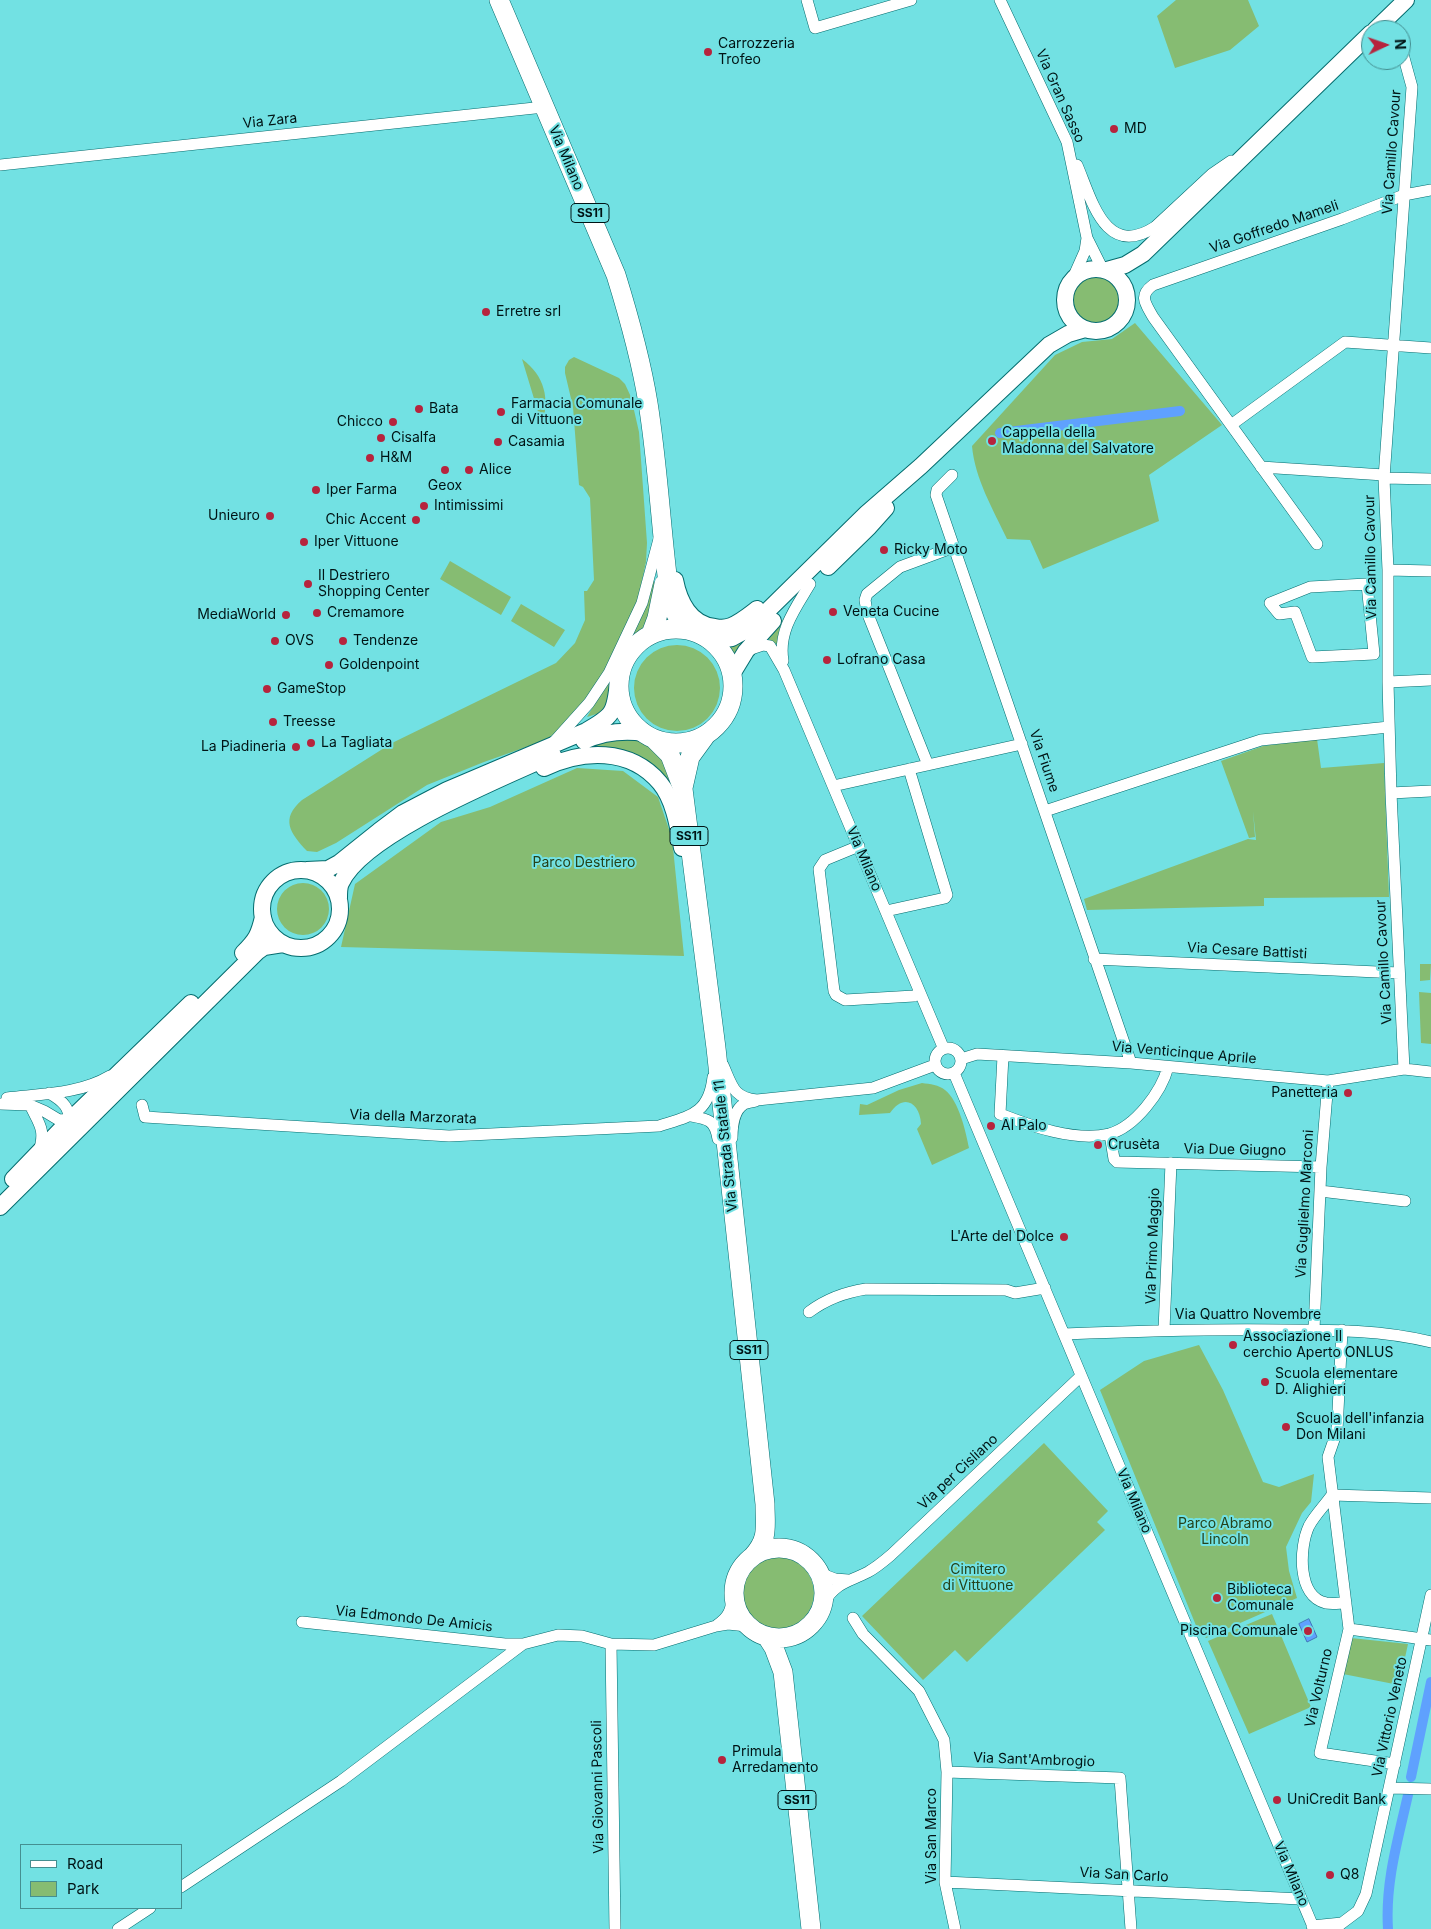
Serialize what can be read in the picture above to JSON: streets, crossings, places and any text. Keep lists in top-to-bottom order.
{
  "streets": {
    "main road": ["Via Milano", "SS11", "Via Strada Statale 11"],
    "street": [
      "Via Gran Sasso",
      "Via Zara",
      "Via Camillo Cavour",
      "Via Goffredo Mameli",
      "Via Fiume",
      "Via Cesare Battisti",
      "Via Venticinque Aprile",
      "Via della Marzorata",
      "Via Due Giugno",
      "Via Guglielmo Marconi",
      "Via Primo Maggio",
      "Via Quattro Novembre",
      "Via per Cisliano",
      "Via Edmondo De Amicis",
      "Via Volturno",
      "Via Vittorio Veneto",
      "Via Sant'Ambrogio",
      "Via Giovanni Pascoli",
      "Via San Marco",
      "Via San Carlo"
    ]
  },
  "crossings": [
    ["Via Zara", "Via Milano"],
    ["Via Zara", "SS11"],
    ["Via Camillo Cavour", "Via Goffredo Mameli"],
    ["Via Camillo Cavour", "Via Cesare Battisti"],
    ["Via Camillo Cavour", "Via Venticinque Aprile"],
    ["Via Milano", "SS11"],
    ["Via Milano", "Via Venticinque Aprile"],
    ["Via Milano", "Via Quattro Novembre"],
    ["Via Milano", "Via per Cisliano"],
    ["Via Milano", "Via Vittorio Veneto"],
    ["Via Milano", "Via San Carlo"],
    ["Via Fiume", "Via Cesare Battisti"],
    ["Via Fiume", "Via Venticinque Aprile"],
    ["Via Venticinque Aprile", "Via Guglielmo Marconi"],
    ["Via della Marzorata", "Via Strada Statale 11"],
    ["Via Strada Statale 11", "Via per Cisliano"],
    ["Via Due Giugno", "Via Guglielmo Marconi"],
    ["Via Due Giugno", "Via Primo Maggio"],
    ["Via Guglielmo Marconi", "Via Quattro Novembre"],
    ["Via Primo Maggio", "Via Quattro Novembre"],
    ["Via Volturno", "Via Vittorio Veneto"],
    ["Via Sant'Ambrogio", "Via San Marco"],
    ["Via Sant'Ambrogio", "Via San Carlo"],
    ["Via San Marco", "Via San Carlo"]
  ],
  "parks": ["Parco Destriero", "Parco Abramo Lincoln", "Cimitero di Vittuone"],
  "places": [
    "Carrozzeria Trofeo",
    "MD",
    "Erretre srl",
    "Bata",
    "Farmacia Comunale di Vittuone",
    "Chicco",
    "Cisalfa",
    "Cappella della Madonna del Salvatore",
    "Casamia",
    "H&M",
    "Geox",
    "Alice",
    "Iper Farma",
    "Intimissimi",
    "Unieuro",
    "Chic Accent",
    "Iper Vittuone",
    "Ricky Moto",
    "Il Destriero Shopping Center",
    "Veneta Cucine",
    "Cremamore",
    "MediaWorld",
    "OVS",
    "Tendenze",
    "Lofrano Casa",
    "Goldenpoint",
    "GameStop",
    "Treesse",
    "La Tagliata",
    "La Piadineria",
    "Panetteria",
    "Al Palo",
    "Crusèta",
    "L'Arte del Dolce",
    "Associazione Il cerchio Aperto ONLUS",
    "Scuola elementare D. Alighieri",
    "Scuola dell'infanzia Don Milani",
    "Biblioteca Comunale",
    "Piscina Comunale",
    "Primula Arredamento",
    "UniCredit Bank",
    "Q8"
  ],
  "legend": ["Road", "Park"],
  "north": "right"
}
